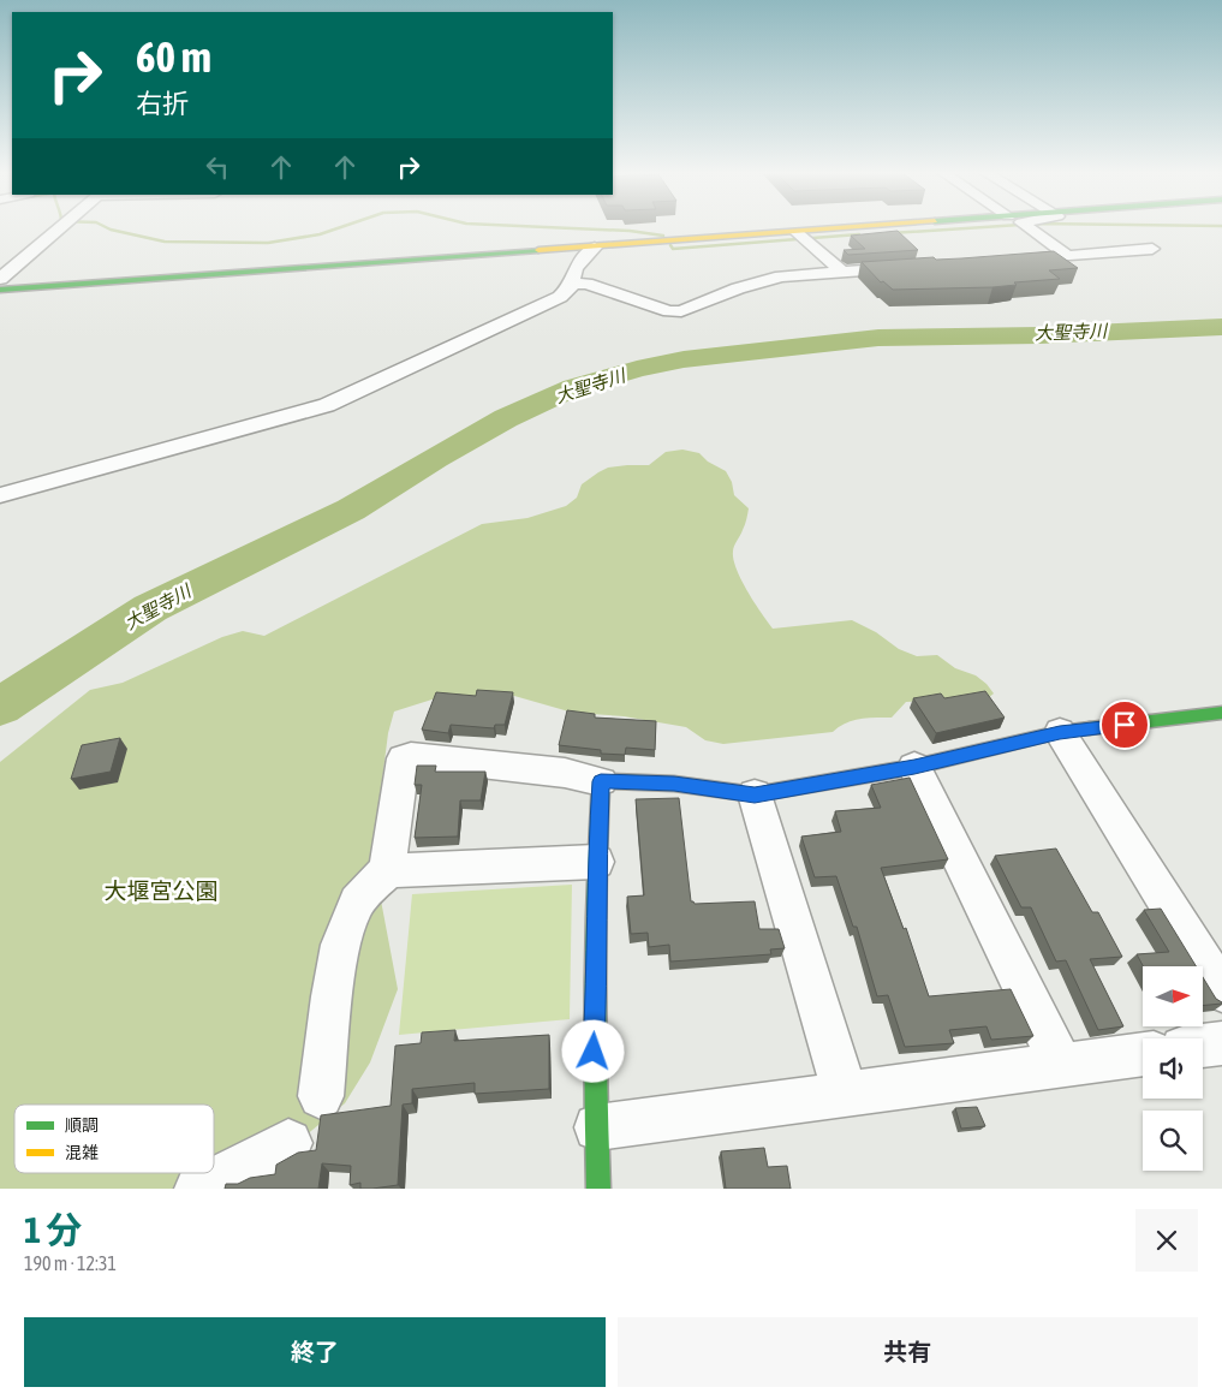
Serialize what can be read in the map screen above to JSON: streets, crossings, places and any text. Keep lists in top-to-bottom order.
{
  "water": ["大聖寺川"],
  "parks": ["大堰宮公園"],
  "legend": ["順調", "混雑"],
  "north": "right",
  "page": {
    "turn": ["60 m", "右折"],
    "heading": ["1 分", "190 m · 12:31"],
    "buttons": ["終了", "共有"]
  }
}
